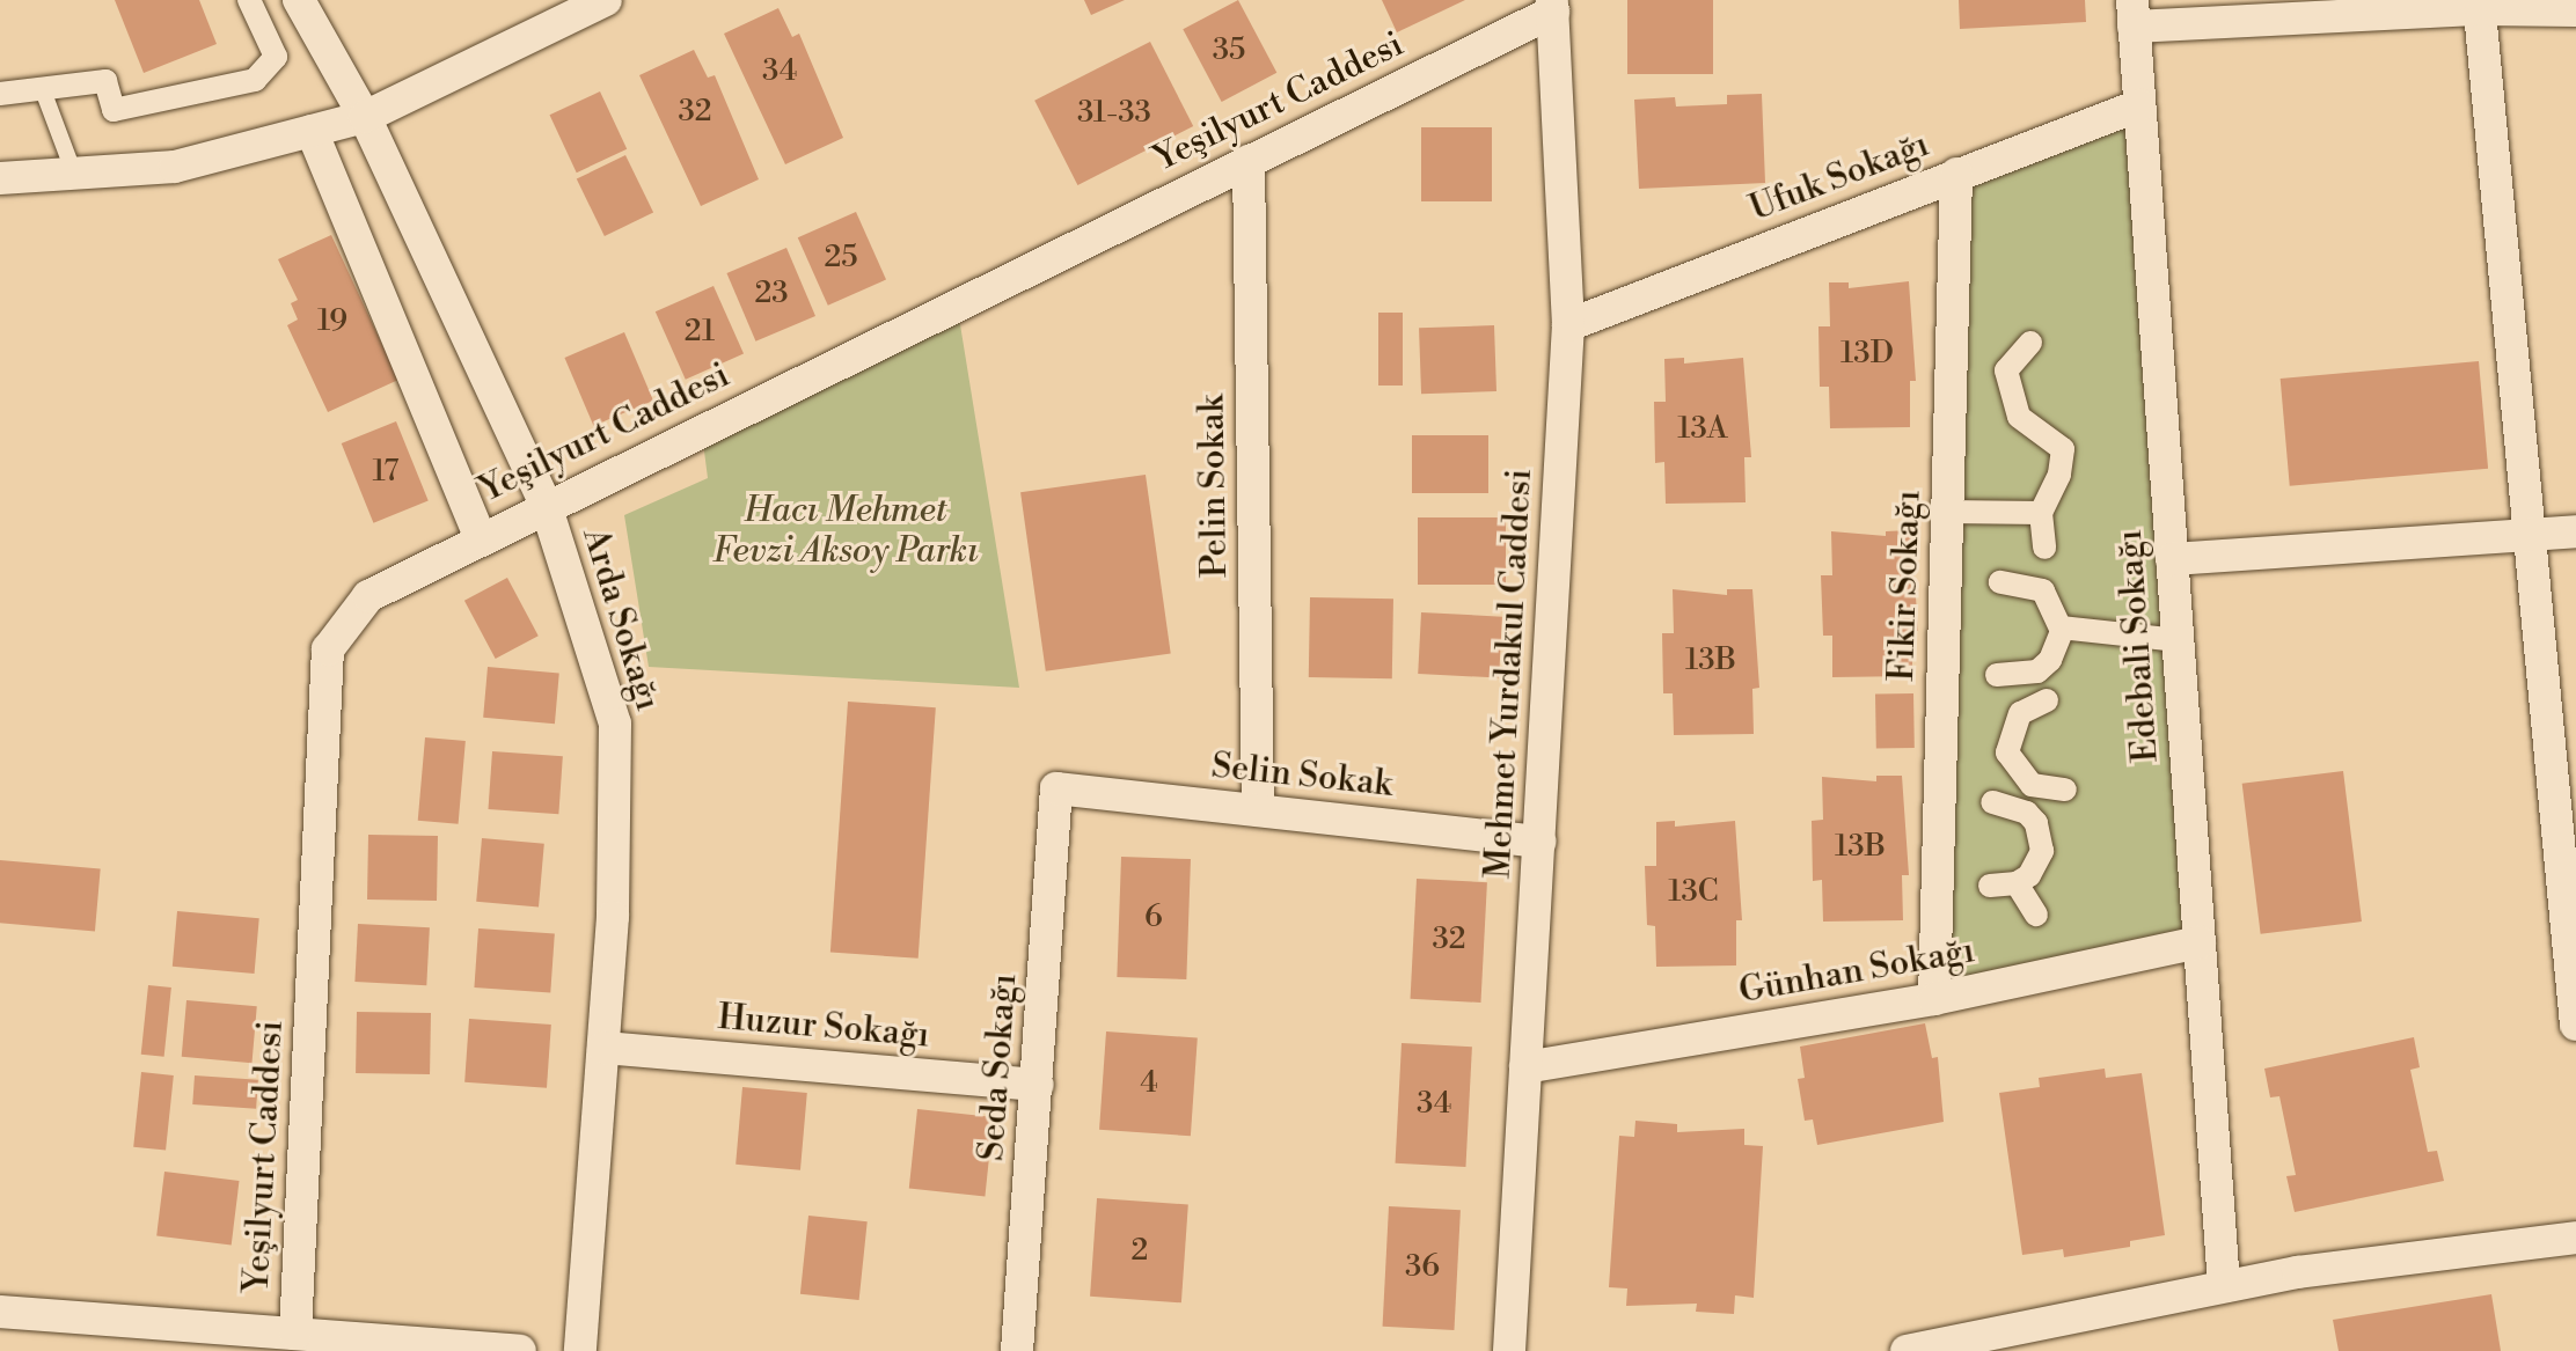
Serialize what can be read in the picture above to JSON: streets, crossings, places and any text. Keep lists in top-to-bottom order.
{
  "streets": {
    "street": [
      "Yeşilyurt Caddesi",
      "Ufuk Sokağı",
      "Pelin Sokak",
      "Fikir Sokağı",
      "Arda Sokağı",
      "Edebali Sokağı",
      "Mehmet Yurdakul Caddesi",
      "Selin Sokak",
      "Günhan Sokağı",
      "Huzur Sokağı",
      "Seda Sokağı"
    ]
  },
  "crossings": [
    ["Yeşilyurt Caddesi", "Pelin Sokak"],
    ["Yeşilyurt Caddesi", "Arda Sokağı"],
    ["Yeşilyurt Caddesi", "Mehmet Yurdakul Caddesi"],
    ["Ufuk Sokağı", "Fikir Sokağı"],
    ["Ufuk Sokağı", "Edebali Sokağı"],
    ["Ufuk Sokağı", "Mehmet Yurdakul Caddesi"],
    ["Pelin Sokak", "Selin Sokak"],
    ["Fikir Sokağı", "Günhan Sokağı"],
    ["Arda Sokağı", "Huzur Sokağı"],
    ["Edebali Sokağı", "Günhan Sokağı"],
    ["Mehmet Yurdakul Caddesi", "Selin Sokak"],
    ["Mehmet Yurdakul Caddesi", "Günhan Sokağı"],
    ["Selin Sokak", "Seda Sokağı"],
    ["Huzur Sokağı", "Seda Sokağı"]
  ],
  "parks": ["Hacı Mehmet Fevzi Aksoy Parkı"],
  "house_numbers": [
    "35",
    "34",
    "32",
    "31-33",
    "25",
    "23",
    "19",
    "21",
    "13D",
    "13A",
    "17",
    "13B",
    "13B",
    "13C",
    "6",
    "32",
    "4",
    "34",
    "2",
    "36"
  ]
}
